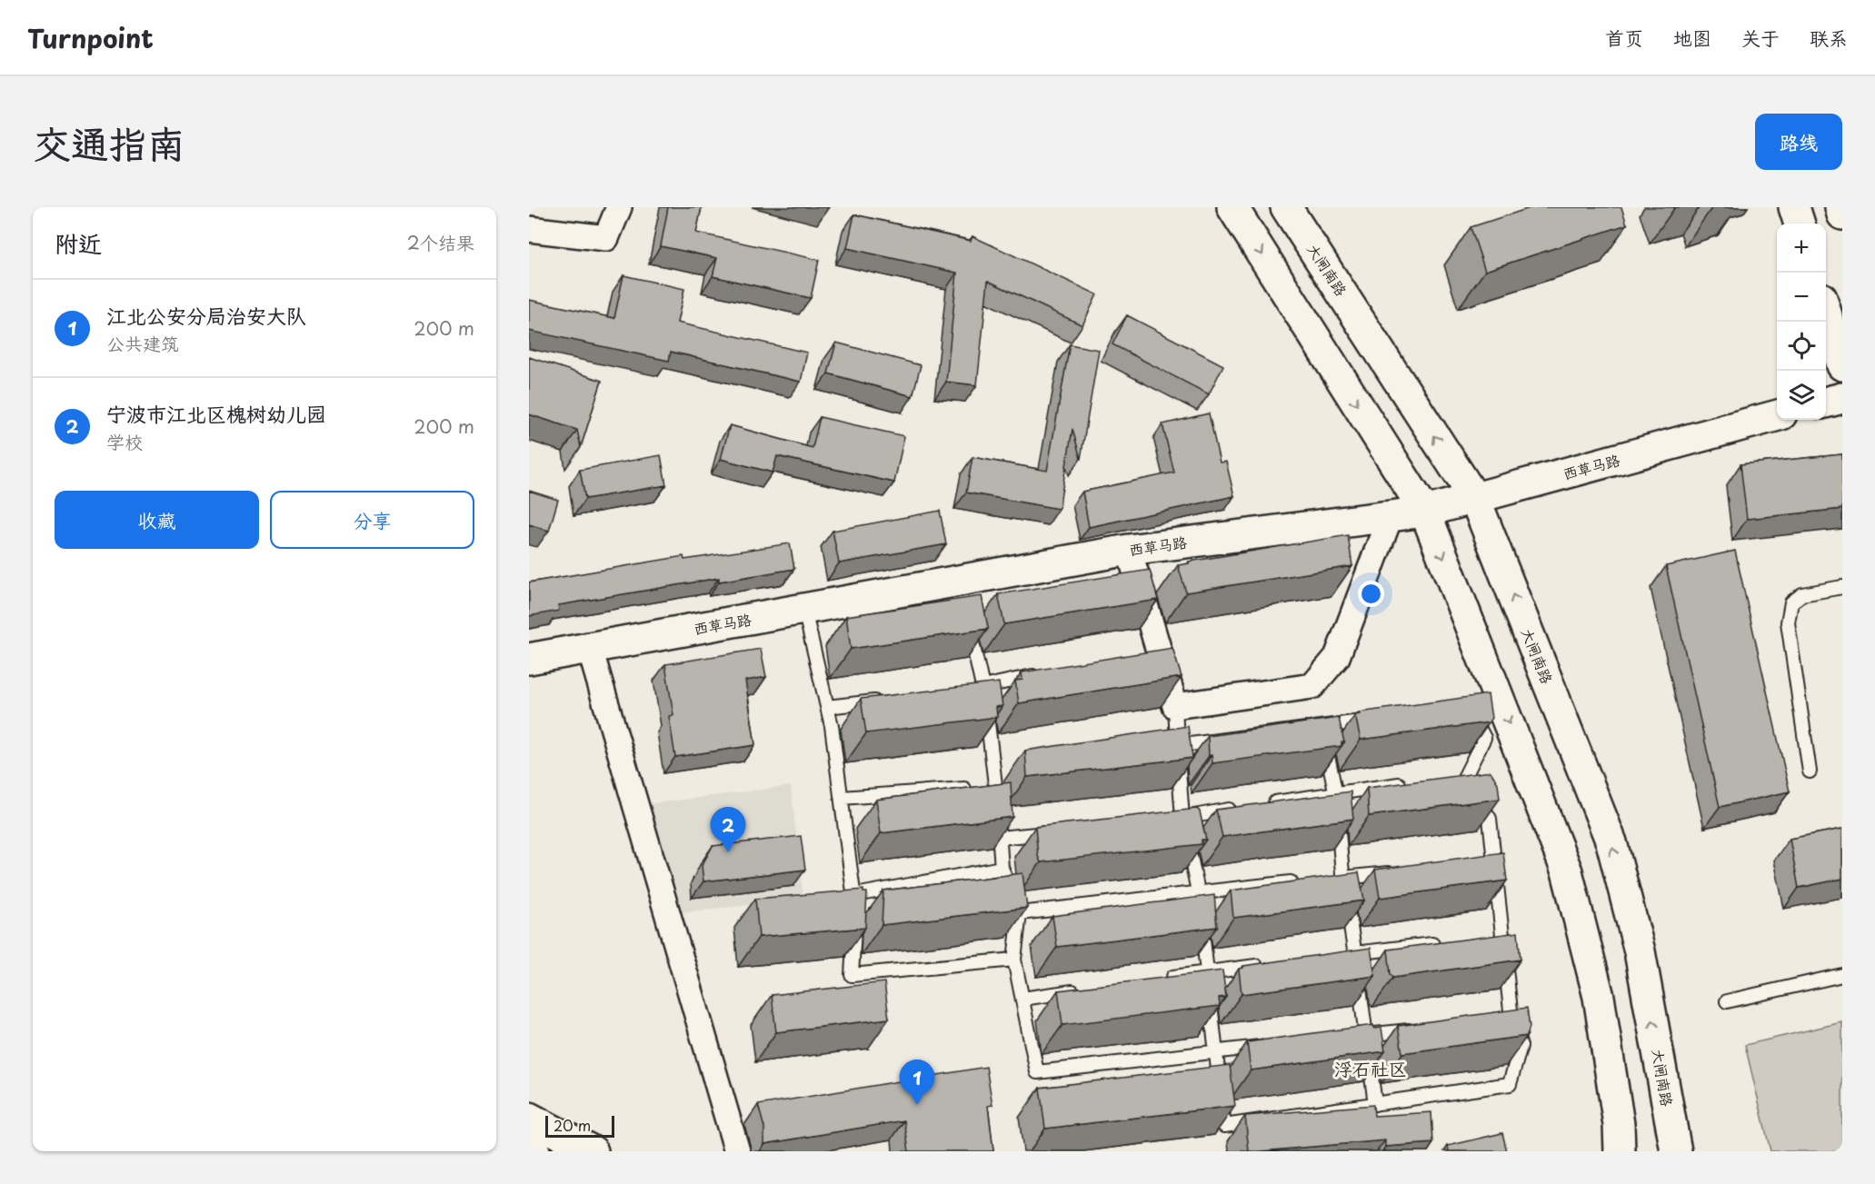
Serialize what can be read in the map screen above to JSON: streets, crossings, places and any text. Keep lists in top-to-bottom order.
{
  "streets": {
    "main road": ["大闸南路", "西草马路"]
  },
  "crossings": [
    ["大闸南路", "西草马路"]
  ],
  "districts": ["浮石社区"],
  "scale_bar": "20 m",
  "page": {
    "header": "Turnpoint",
    "nav": [
      "首页",
      "地图",
      "关于",
      "联系"
    ],
    "title": "交通指南",
    "buttons": [
      "路线",
      ["收藏", "分享"]
    ],
    "heading": ["附近", "2个结果"],
    "map_buttons": ["+", "−"],
    "list": [
      {
        "mark": "1",
        "name": "江北公安分局治安大队",
        "note": "公共建筑",
        "value": "200 m"
      },
      {
        "mark": "2",
        "name": "宁波市江北区槐树幼儿园",
        "note": "学校",
        "value": "200 m"
      }
    ],
    "pins": ["2", "1"],
    "scale": "20 m"
  }
}
